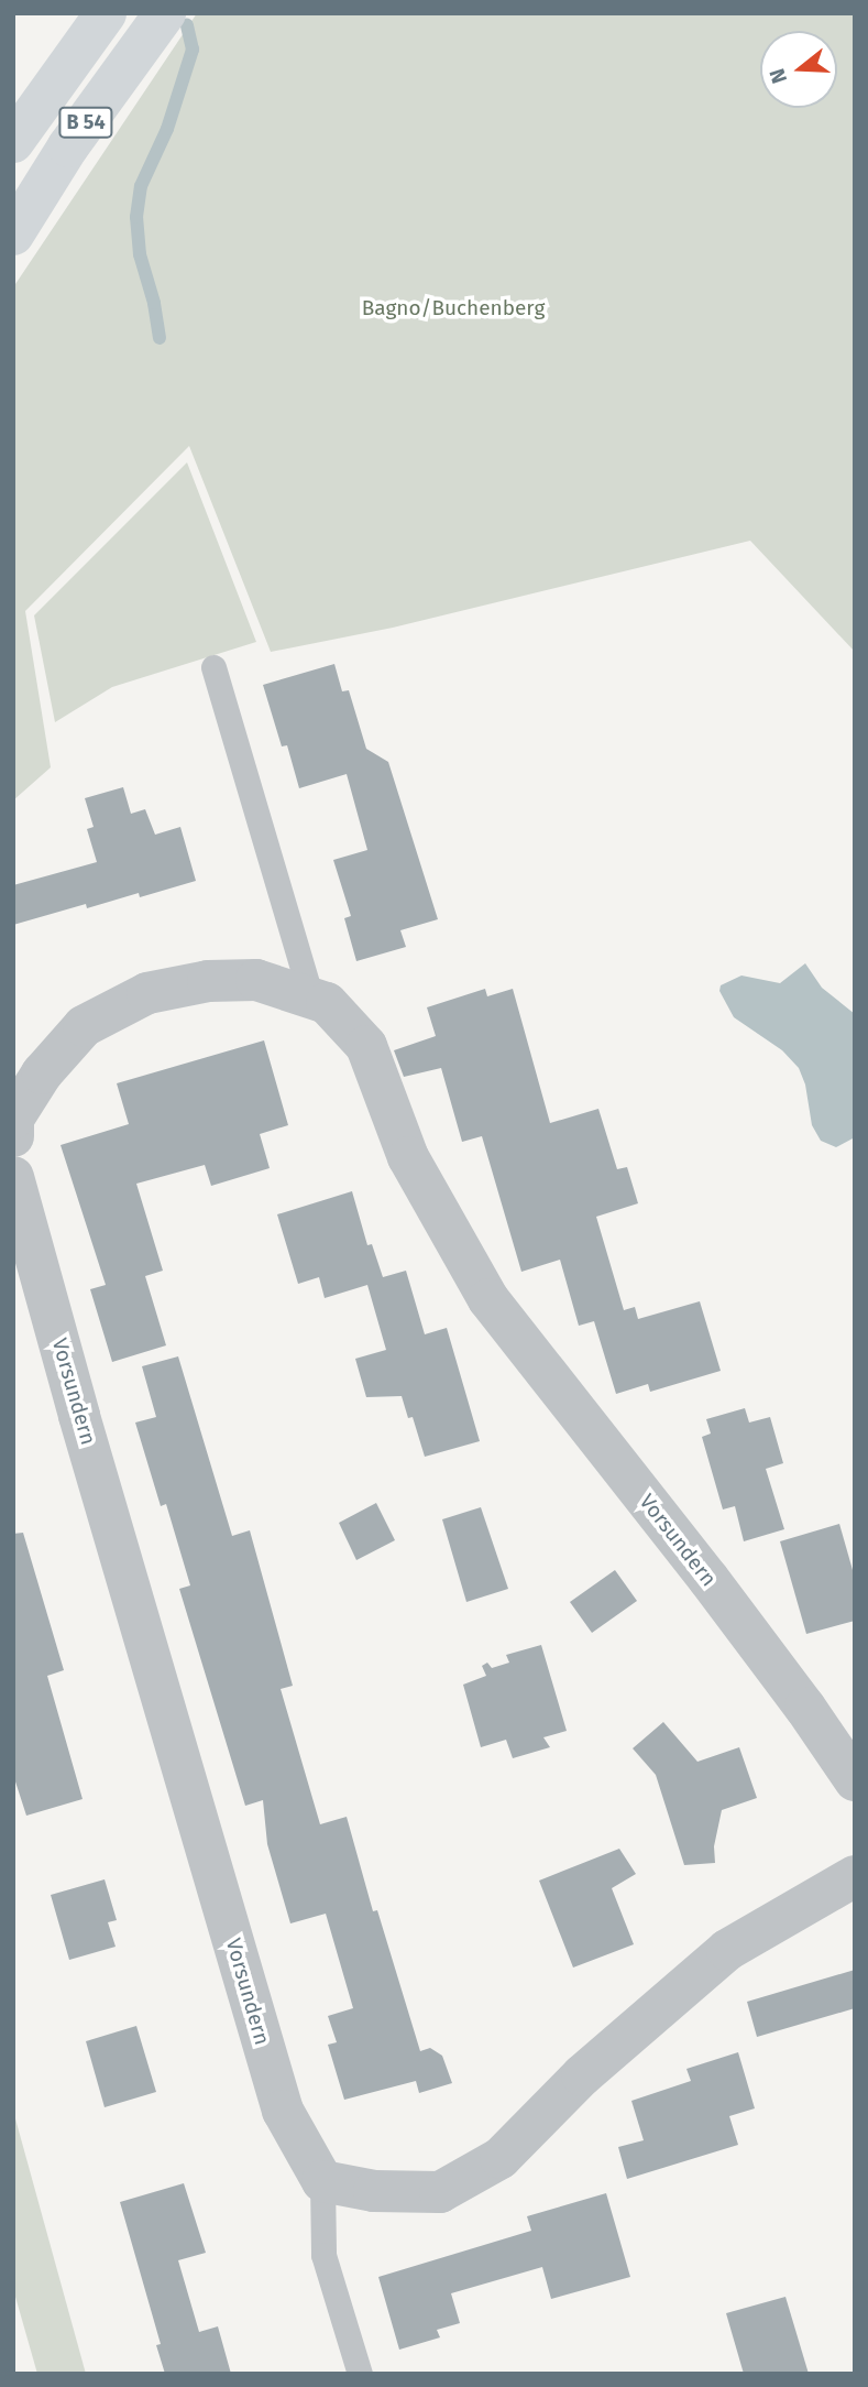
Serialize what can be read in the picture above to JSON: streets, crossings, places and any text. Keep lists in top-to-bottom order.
{
  "streets": {
    "highway": ["B 54"],
    "street": ["Vorsundern"]
  },
  "parks": ["Bagno/Buchenberg"],
  "north": "left"
}
